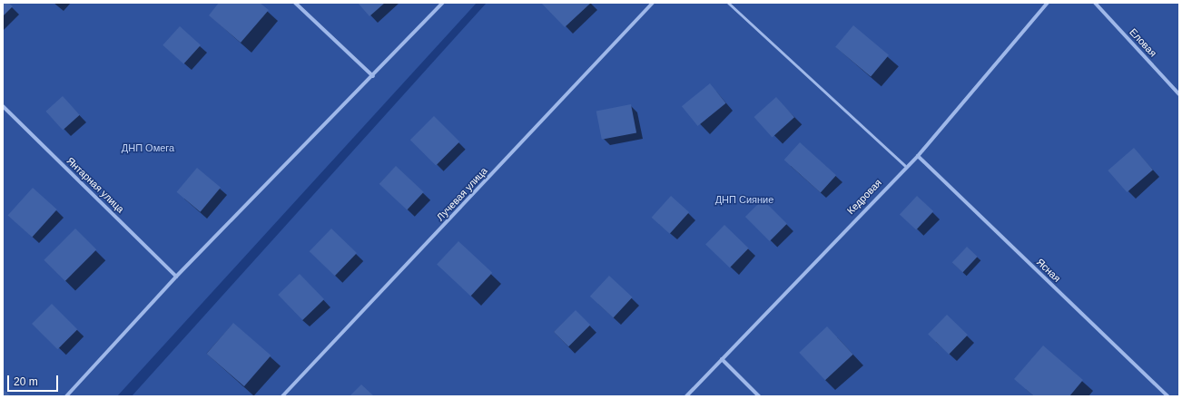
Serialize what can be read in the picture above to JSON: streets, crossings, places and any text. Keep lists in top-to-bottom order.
{
  "streets": {
    "street": [
      "Еловая",
      "Янтарная улица",
      "Лучевая улица",
      "Кедровая",
      "Ясная"
    ]
  },
  "crossings": [
    ["Кедровая", "Ясная"]
  ],
  "parks": ["ДНП Омега", "ДНП Сияние"],
  "scale_bar": "20 m"
}
